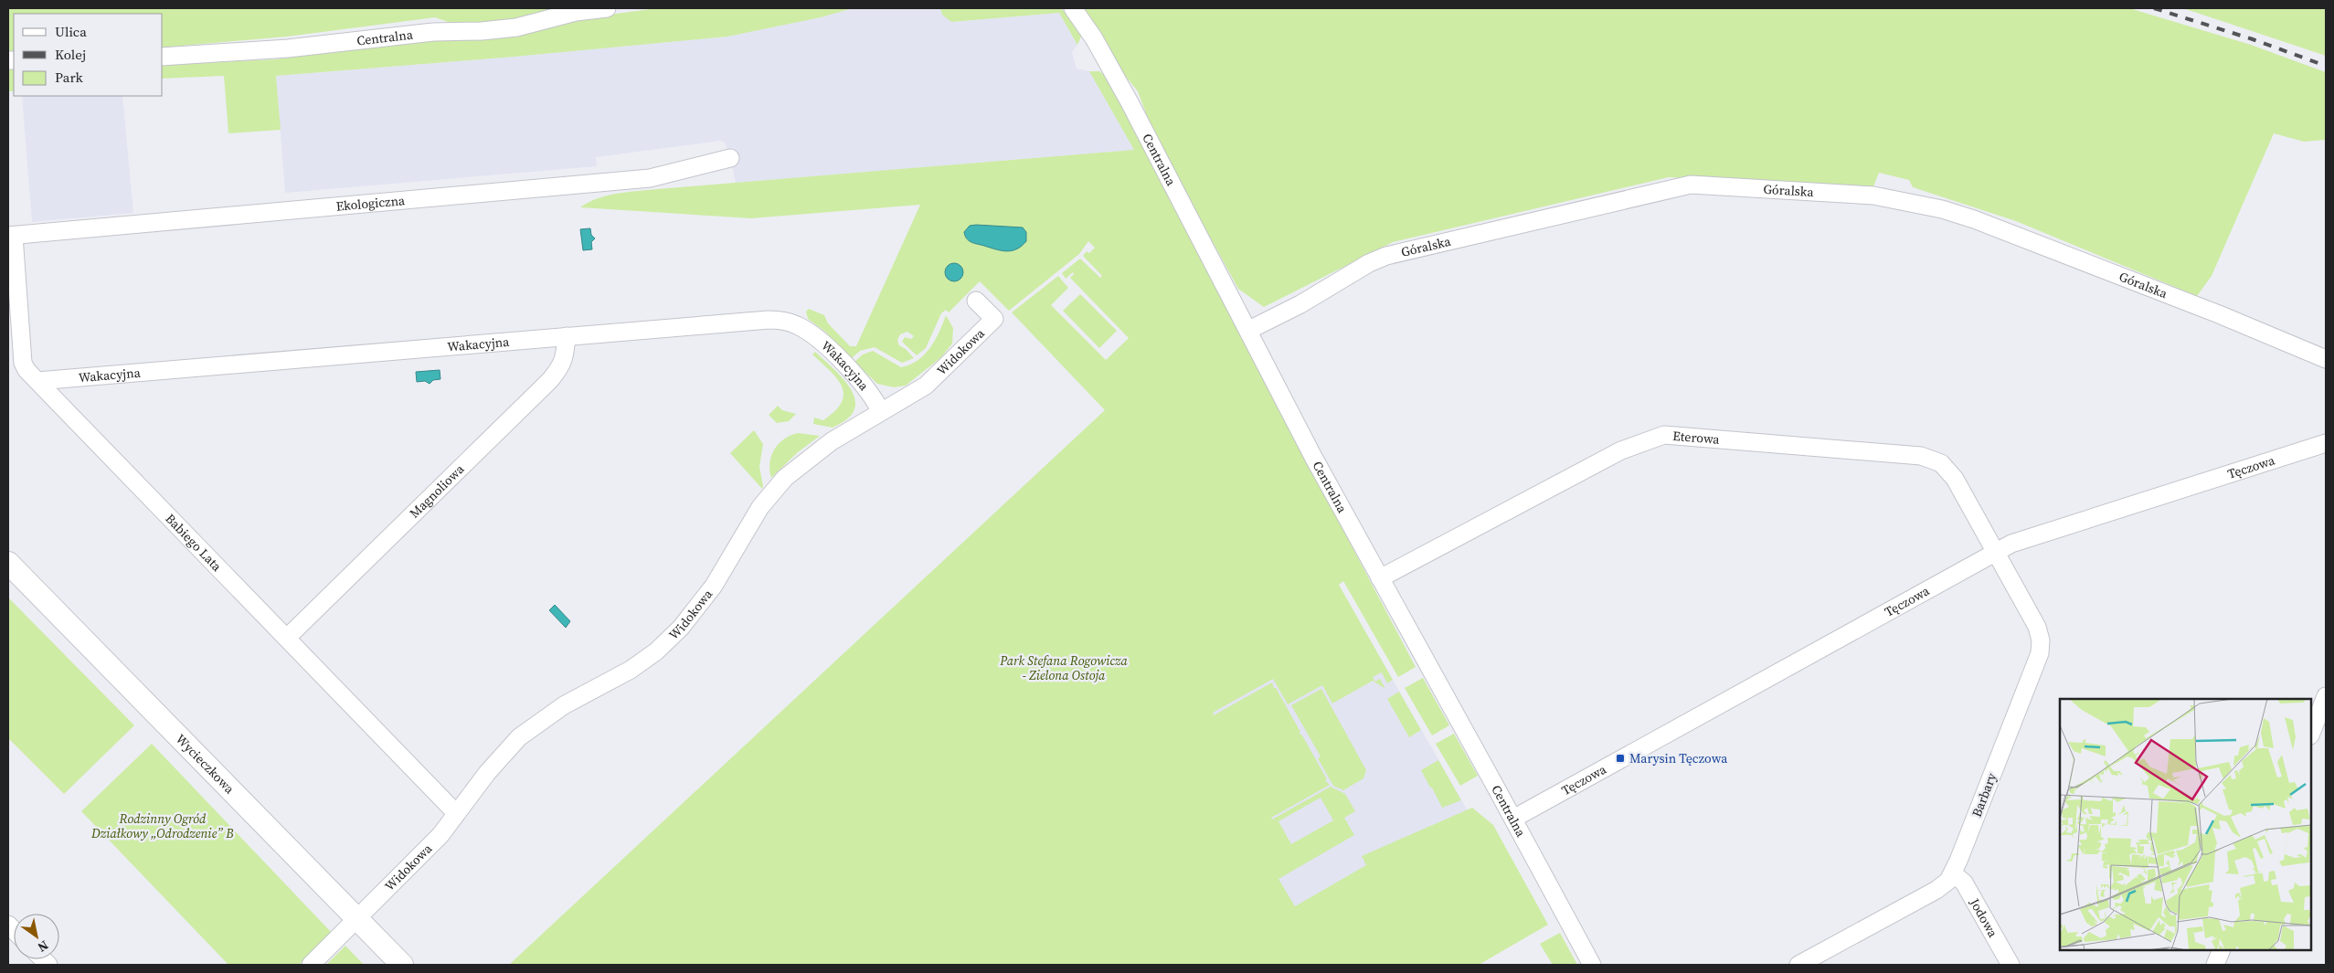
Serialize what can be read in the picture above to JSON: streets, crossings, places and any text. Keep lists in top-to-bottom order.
{
  "streets": {
    "street": [
      "Centralna",
      "Góralska",
      "Ekologiczna",
      "Wakacyjna",
      "Widokowa",
      "Eterowa",
      "Tęczowa",
      "Magnoliowa",
      "Babiego Lata",
      "Wycieczkowa",
      "Barbary",
      "Jodowa"
    ]
  },
  "crossings": [
    ["Centralna", "Góralska"],
    ["Centralna", "Eterowa"],
    ["Centralna", "Tęczowa"],
    ["Ekologiczna", "Babiego Lata"],
    ["Wakacyjna", "Widokowa"],
    ["Wakacyjna", "Magnoliowa"],
    ["Wakacyjna", "Babiego Lata"],
    ["Widokowa", "Babiego Lata"],
    ["Widokowa", "Wycieczkowa"],
    ["Eterowa", "Tęczowa"],
    ["Eterowa", "Barbary"],
    ["Tęczowa", "Barbary"],
    ["Magnoliowa", "Babiego Lata"],
    ["Barbary", "Jodowa"]
  ],
  "parks": ["Park Stefana Rogowicza - Zielona Ostoja", "Rodzinny Ogród Działkowy „Odrodzenie” B"],
  "places": {
    "transit": ["Marysin Tęczowa"]
  },
  "legend": ["Ulica", "Kolej", "Park"],
  "north": "bottom right"
}
